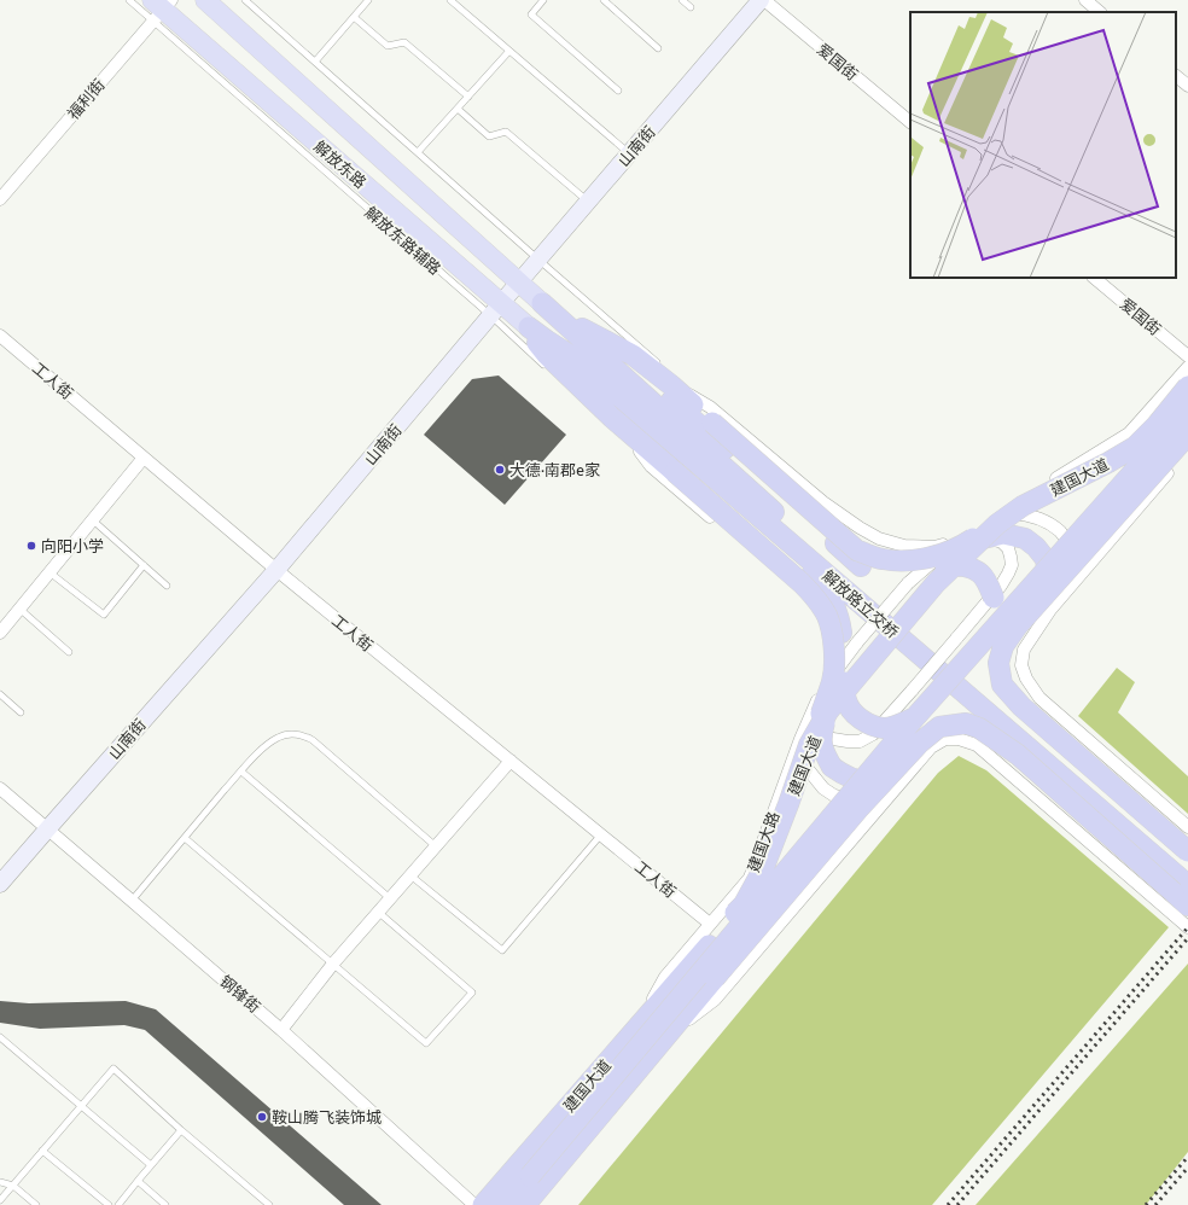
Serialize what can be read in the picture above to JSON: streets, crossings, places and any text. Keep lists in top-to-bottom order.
{
  "streets": {
    "highway": ["建国大道", "解放路立交桥"],
    "main road": ["山南街", "解放东路"],
    "street": [
      "爱国街",
      "福利街",
      "工人街",
      "建国大路",
      "钢锋街"
    ]
  },
  "crossings": [
    ["福利街", "解放东路"],
    ["山南街", "解放东路"],
    ["山南街", "工人街"],
    ["山南街", "钢锋街"],
    ["解放东路", "解放路立交桥"],
    ["工人街", "建国大路"],
    ["建国大道", "建国大路"]
  ],
  "places": ["大德·南郡e家", "向阳小学", "鞍山腾飞装饰城"]
}
